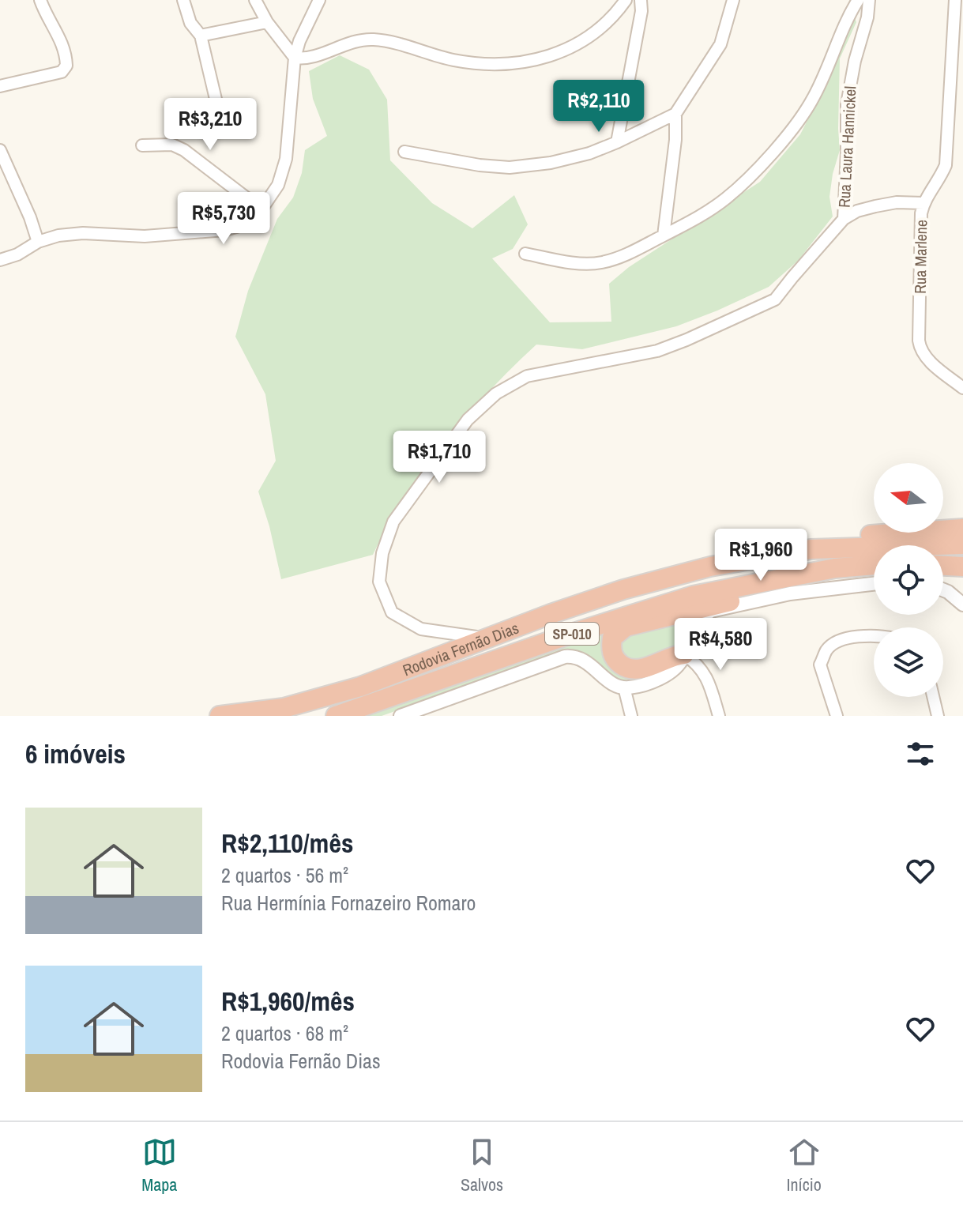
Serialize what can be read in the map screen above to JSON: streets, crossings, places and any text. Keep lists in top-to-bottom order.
{
  "streets": {
    "highway": ["SP-010", "Rodovia Fernão Dias"],
    "street": ["Rua Laura Hannickel", "Rua Marlene"]
  },
  "north": "left",
  "page": {
    "price": [
      "R$2,110",
      "R$3,210",
      "R$5,730",
      "R$1,710",
      "R$1,960",
      "R$4,580"
    ],
    "heading": "6 imóveis",
    "list": [
      {
        "name": "R$2,110/mês",
        "note": "2 quartos · 56 m² · Rua Hermínia Fornazeiro Romaro"
      },
      {
        "name": "R$1,960/mês",
        "note": "2 quartos · 68 m² · Rodovia Fernão Dias"
      }
    ],
    "tabs": ["Mapa", "Salvos", "Início"]
  }
}
